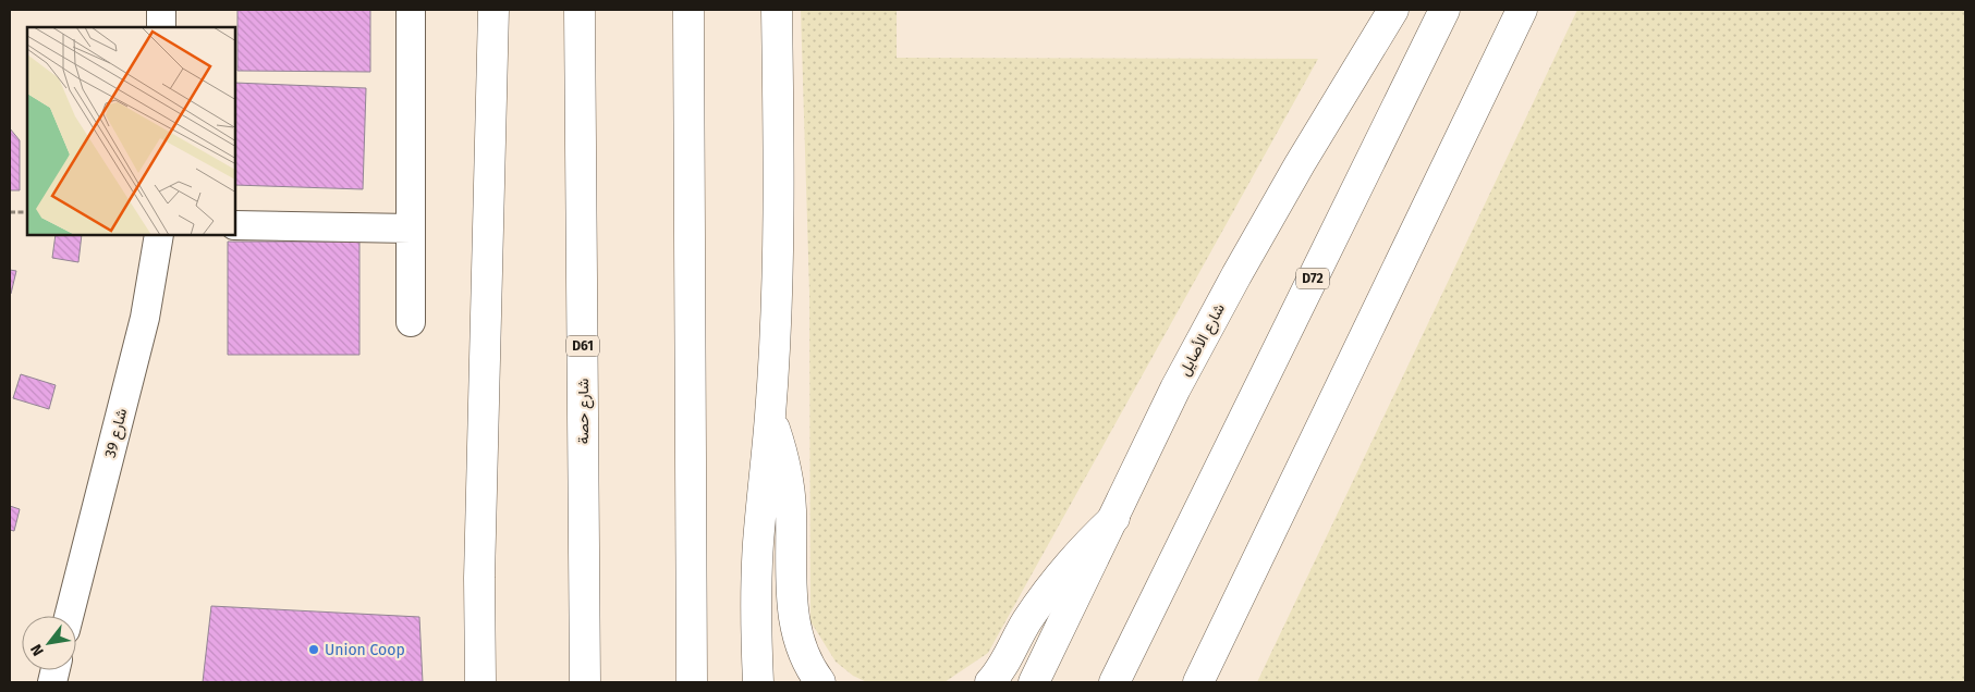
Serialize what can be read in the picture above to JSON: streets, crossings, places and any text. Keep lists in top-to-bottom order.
{
  "streets": {
    "main road": [
      "D72",
      "شارع الأصايل",
      "D61",
      "شارع حصة"
    ],
    "street": ["شارع 39"]
  },
  "places": ["Union Coop"],
  "north": "bottom left"
}
